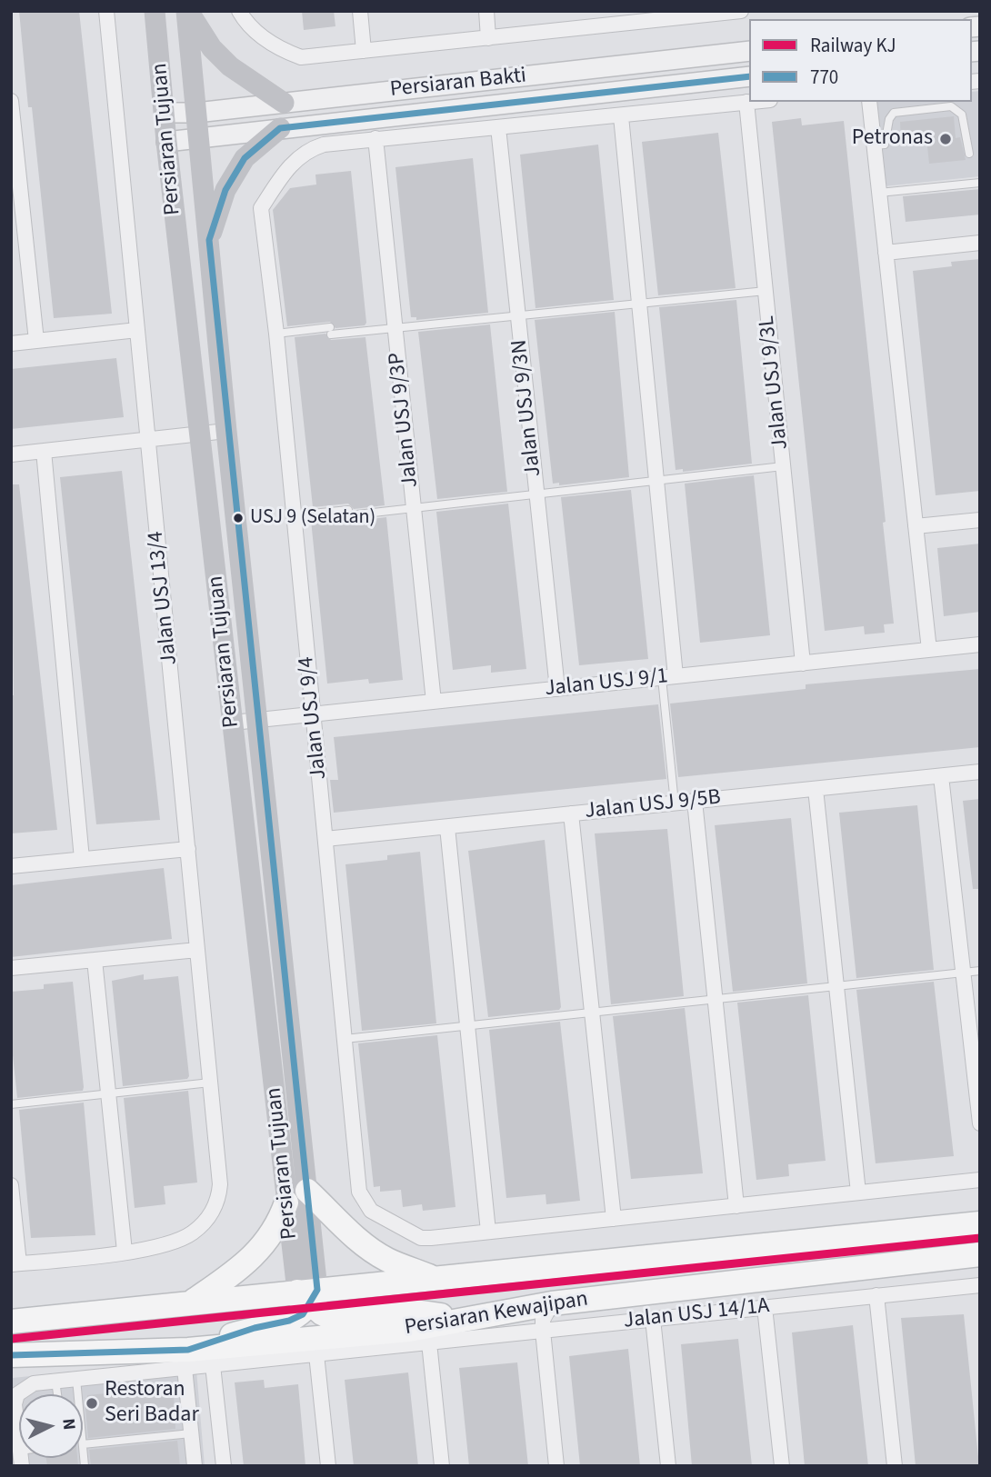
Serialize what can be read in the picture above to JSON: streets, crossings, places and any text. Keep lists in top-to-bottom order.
{
  "streets": {
    "main road": ["Persiaran Tujuan", "Persiaran Kewajipan"],
    "street": [
      "Persiaran Bakti",
      "Jalan USJ 9/3L",
      "Jalan USJ 9/3N",
      "Jalan USJ 9/3P",
      "Jalan USJ 13/4",
      "Jalan USJ 9/1",
      "Jalan USJ 9/4",
      "Jalan USJ 9/5B",
      "Jalan USJ 14/1A"
    ]
  },
  "crossings": [
    ["Persiaran Bakti", "Persiaran Tujuan"],
    ["Persiaran Tujuan", "Jalan USJ 9/1"],
    ["Persiaran Tujuan", "Persiaran Kewajipan"],
    ["Jalan USJ 9/3L", "Jalan USJ 9/1"],
    ["Jalan USJ 9/3L", "Jalan USJ 9/4"],
    ["Jalan USJ 9/3N", "Jalan USJ 9/1"],
    ["Jalan USJ 9/3N", "Jalan USJ 9/4"],
    ["Jalan USJ 9/3P", "Jalan USJ 9/1"],
    ["Jalan USJ 9/3P", "Jalan USJ 9/4"],
    ["Jalan USJ 9/1", "Jalan USJ 9/4"],
    ["Jalan USJ 9/4", "Jalan USJ 9/5B"],
    ["Persiaran Kewajipan", "Jalan USJ 14/1A"]
  ],
  "places": ["Petronas", "USJ 9 (Selatan)", "Restoran Seri Badar"],
  "lines": ["transit line 770", "rail line KJ"],
  "legend": ["Railway KJ", "770"],
  "north": "right"
}
